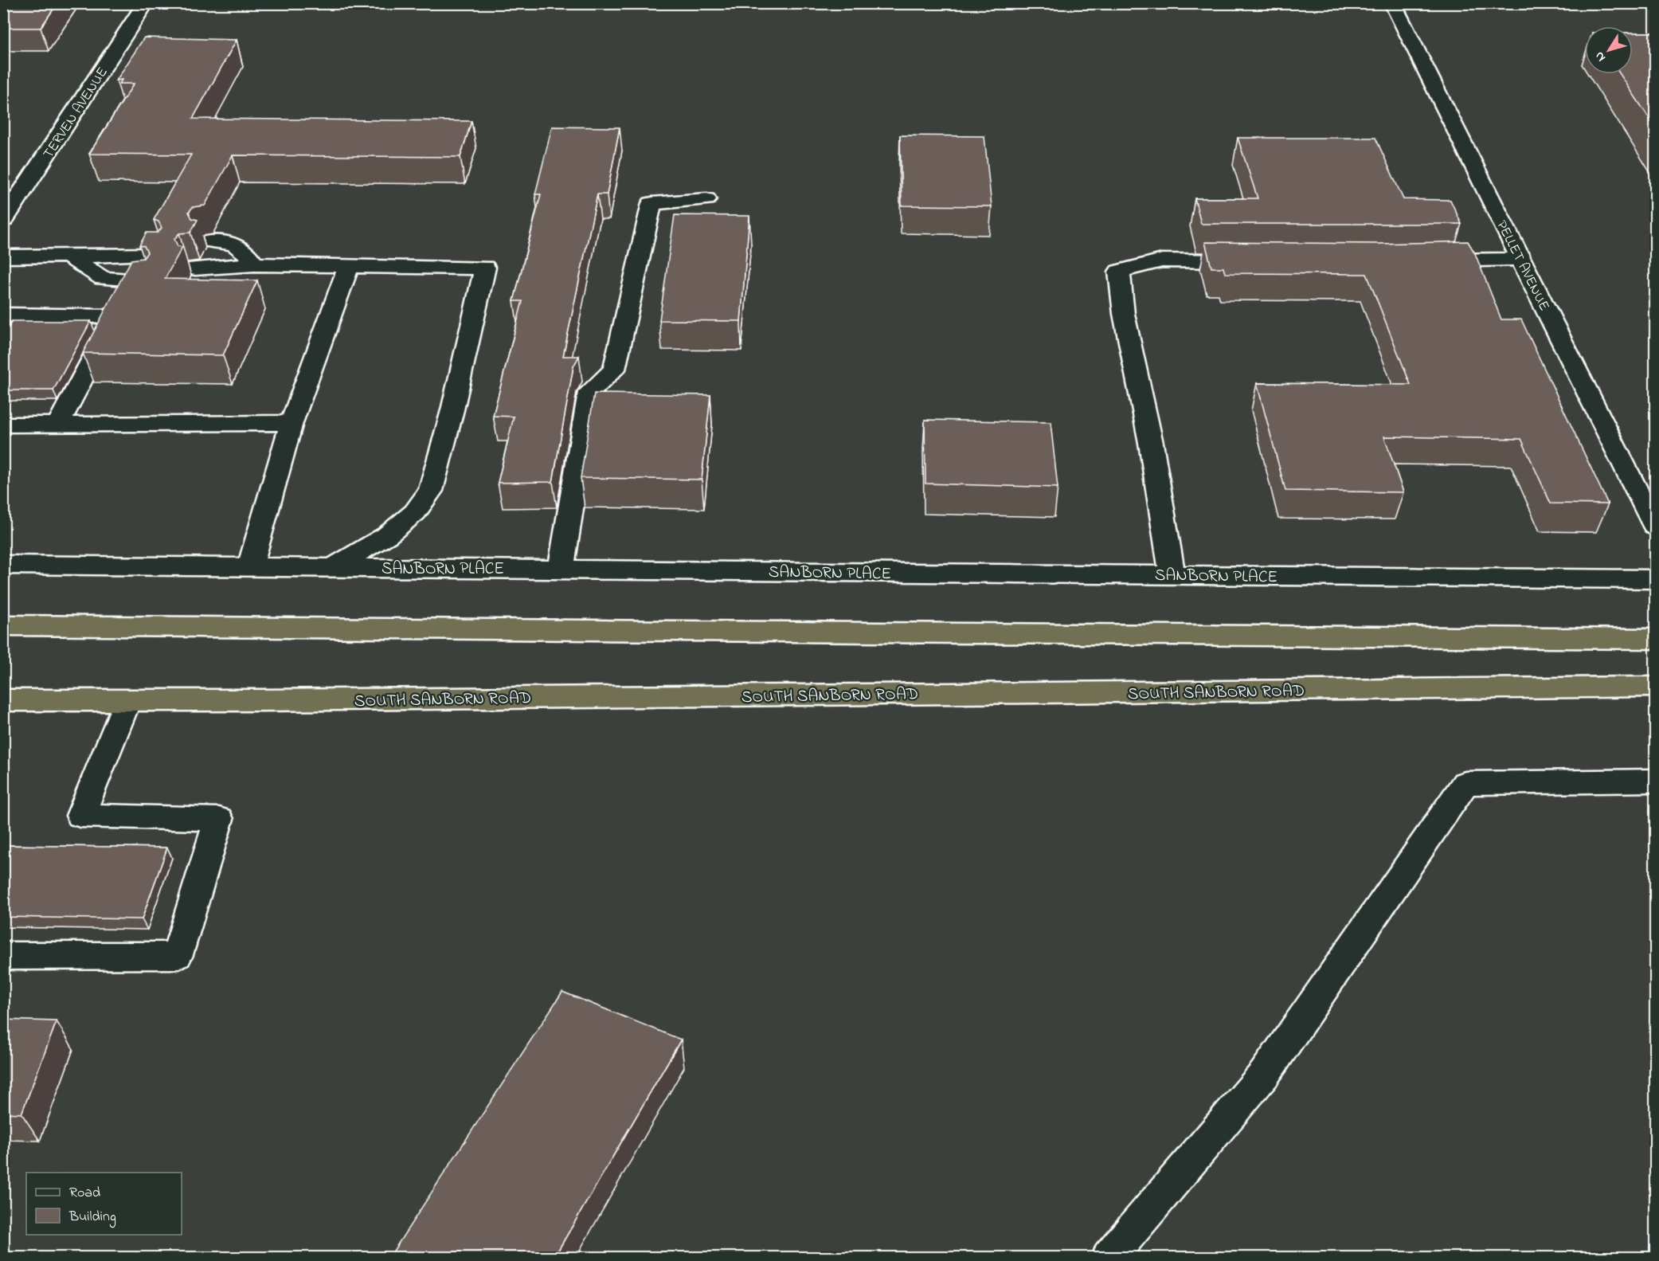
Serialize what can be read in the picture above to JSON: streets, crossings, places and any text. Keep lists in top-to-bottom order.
{
  "streets": {
    "highway": ["SOUTH SANBORN ROAD"],
    "street": ["TERVEN AVENUE", "PELLET AVENUE", "SANBORN PLACE"]
  },
  "legend": ["Road", "Building"],
  "north": "bottom left"
}
